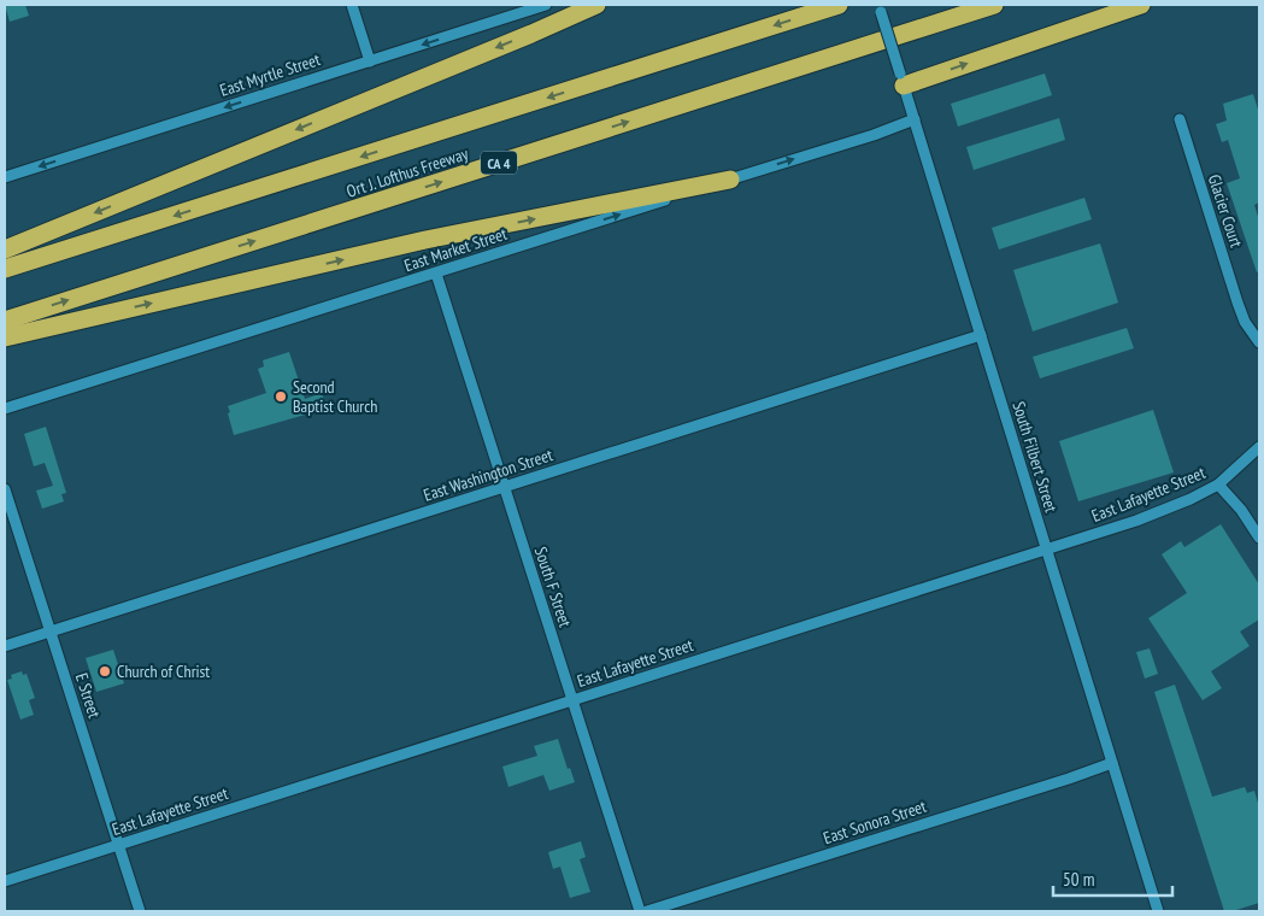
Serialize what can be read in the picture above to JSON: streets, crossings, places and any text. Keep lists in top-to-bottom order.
{
  "streets": {
    "highway": ["CA 4", "Ort J. Lofthus Freeway"],
    "street": [
      "East Myrtle Street",
      "Glacier Court",
      "East Market Street",
      "South Filbert Street",
      "East Washington Street",
      "East Lafayette Street",
      "South F Street",
      "E Street",
      "East Sonora Street"
    ]
  },
  "crossings": [
    ["East Market Street", "South Filbert Street"],
    ["East Market Street", "South F Street"],
    ["South Filbert Street", "East Washington Street"],
    ["South Filbert Street", "East Lafayette Street"],
    ["South Filbert Street", "East Sonora Street"],
    ["East Washington Street", "South F Street"],
    ["East Washington Street", "E Street"],
    ["East Lafayette Street", "South F Street"],
    ["East Lafayette Street", "E Street"]
  ],
  "one_way": ["East Myrtle Street", "East Market Street"],
  "places": ["Second Baptist Church", "Church of Christ"],
  "scale_bar": "50 m"
}
